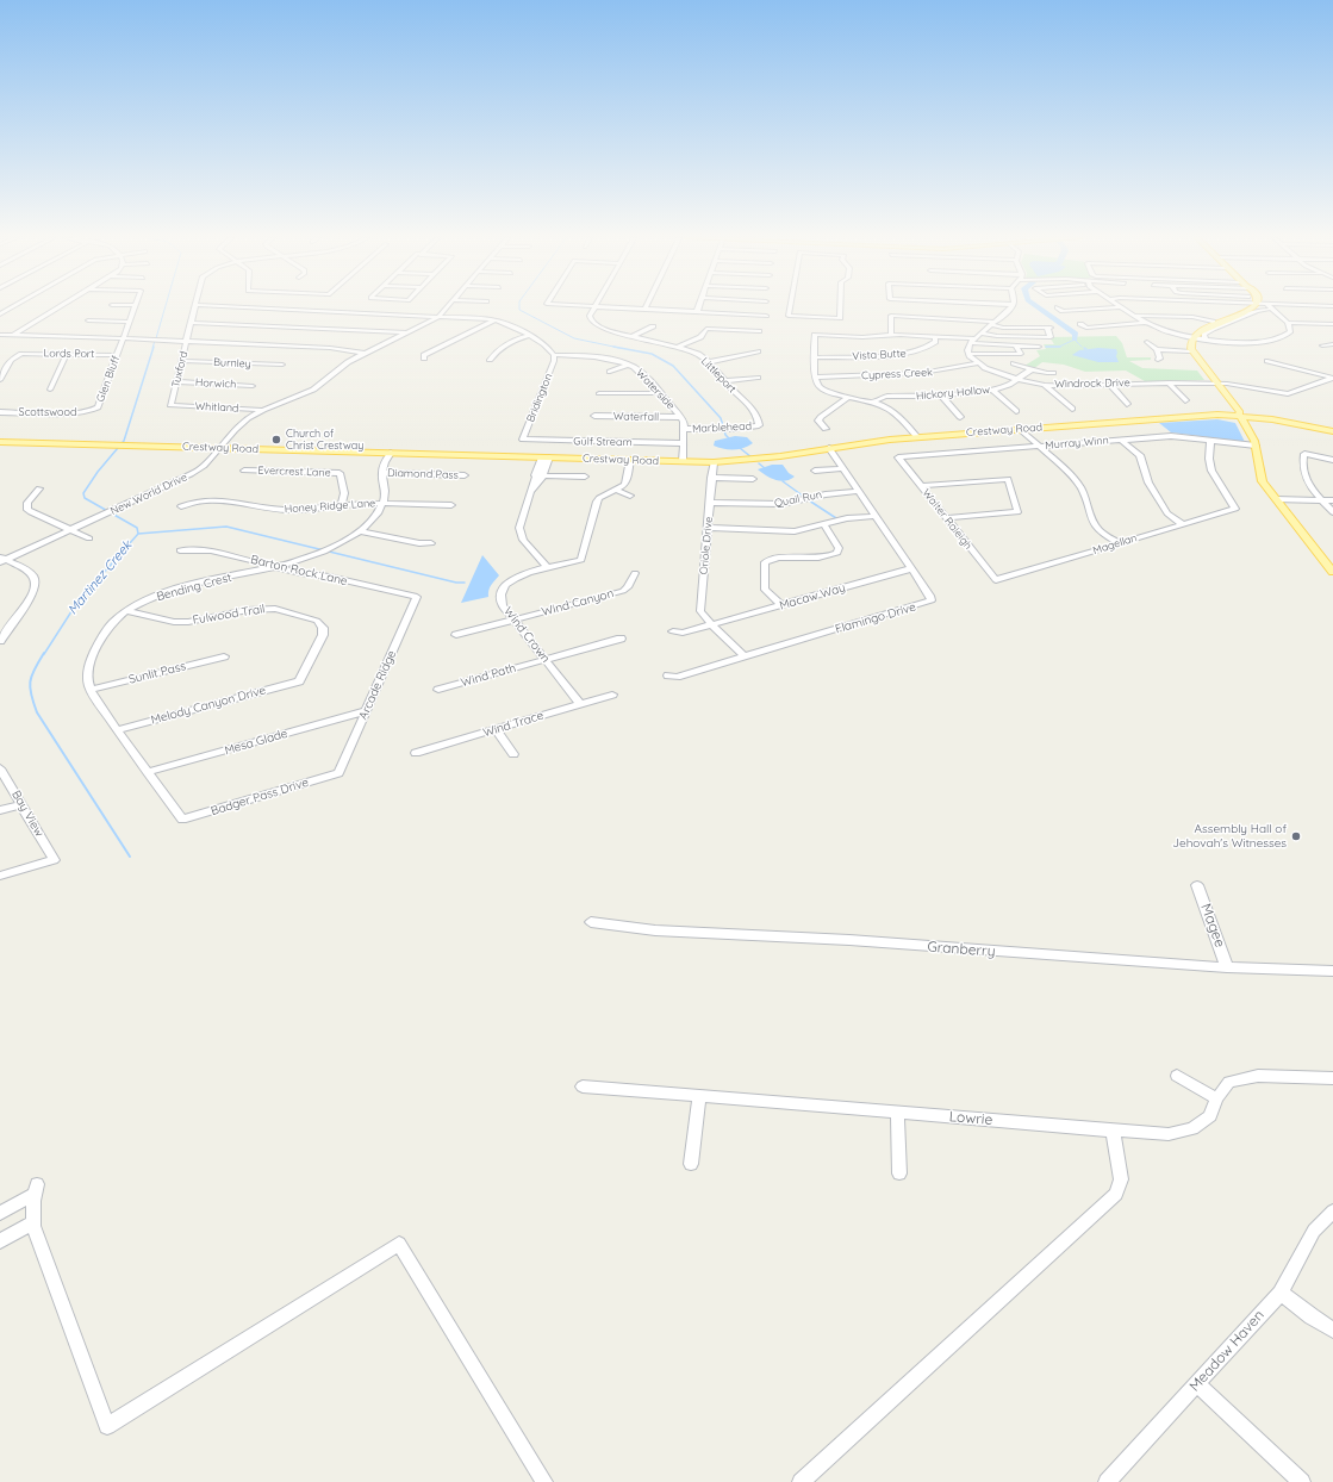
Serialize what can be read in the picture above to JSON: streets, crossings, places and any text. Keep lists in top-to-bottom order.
{
  "streets": {
    "main road": ["Crestway Road"],
    "street": [
      "Lords Port",
      "Vista Butte",
      "Burnley",
      "Tuxford",
      "Cypress Creek",
      "Littleport",
      "Glen Bluff",
      "Horwich",
      "Windrock Drive",
      "Waterside",
      "Hickory Hollow",
      "Bridington",
      "Whitland",
      "Scottswood",
      "Waterfall",
      "Marblehead",
      "Gulf Stream",
      "Murray Winn",
      "Evercrest Lane",
      "Diamond Pass",
      "New World Drive",
      "Quail Run",
      "Honey Ridge Lane",
      "Walter Raleigh",
      "Magellan",
      "Oriole Drive",
      "Barton Rock Lane",
      "Bending Crest",
      "Macaw Way",
      "Wind Canyon",
      "Fulwood Trail",
      "Flamingo Drive",
      "Wind Crown",
      "Sunlit Pass",
      "Wind Path",
      "Arcade Ridge",
      "Melody Canyon Drive",
      "Wind Trace",
      "Mesa Glade",
      "Badger Pass Drive",
      "Bay View",
      "Magee",
      "Granberry",
      "Lowrie",
      "Meadow Haven"
    ]
  },
  "crossings": [
    ["Lords Port", "Glen Bluff"],
    ["Burnley", "Tuxford"],
    ["Tuxford", "Horwich"],
    ["Tuxford", "Whitland"],
    ["Cypress Creek", "Windrock Drive"],
    ["Littleport", "Marblehead"],
    ["Glen Bluff", "Scottswood"],
    ["Windrock Drive", "Hickory Hollow"],
    ["Waterside", "Bridington"],
    ["Waterside", "Waterfall"],
    ["Waterside", "Marblehead"],
    ["Waterside", "Crestway Road"],
    ["Waterside", "Gulf Stream"],
    ["Bridington", "Gulf Stream"],
    ["Whitland", "New World Drive"],
    ["Crestway Road", "New World Drive"],
    ["Crestway Road", "Oriole Drive"],
    ["Crestway Road", "Flamingo Drive"],
    ["Crestway Road", "Wind Crown"],
    ["Murray Winn", "Walter Raleigh"],
    ["Murray Winn", "Magellan"],
    ["Evercrest Lane", "Honey Ridge Lane"],
    ["Quail Run", "Oriole Drive"],
    ["Quail Run", "Flamingo Drive"],
    ["Honey Ridge Lane", "Bending Crest"],
    ["Walter Raleigh", "Magellan"],
    ["Oriole Drive", "Macaw Way"],
    ["Oriole Drive", "Flamingo Drive"],
    ["Barton Rock Lane", "Bending Crest"],
    ["Barton Rock Lane", "Arcade Ridge"],
    ["Bending Crest", "Fulwood Trail"],
    ["Bending Crest", "Sunlit Pass"],
    ["Macaw Way", "Flamingo Drive"],
    ["Wind Canyon", "Wind Crown"],
    ["Fulwood Trail", "Melody Canyon Drive"],
    ["Wind Crown", "Wind Path"],
    ["Wind Crown", "Wind Trace"],
    ["Arcade Ridge", "Mesa Glade"],
    ["Arcade Ridge", "Badger Pass Drive"],
    ["Mesa Glade", "Badger Pass Drive"],
    ["Magee", "Granberry"]
  ],
  "water": ["Martinez Creek"],
  "places": ["Church of Christ Crestway", "Assembly Hall of Jehovah's Witnesses"]
}
